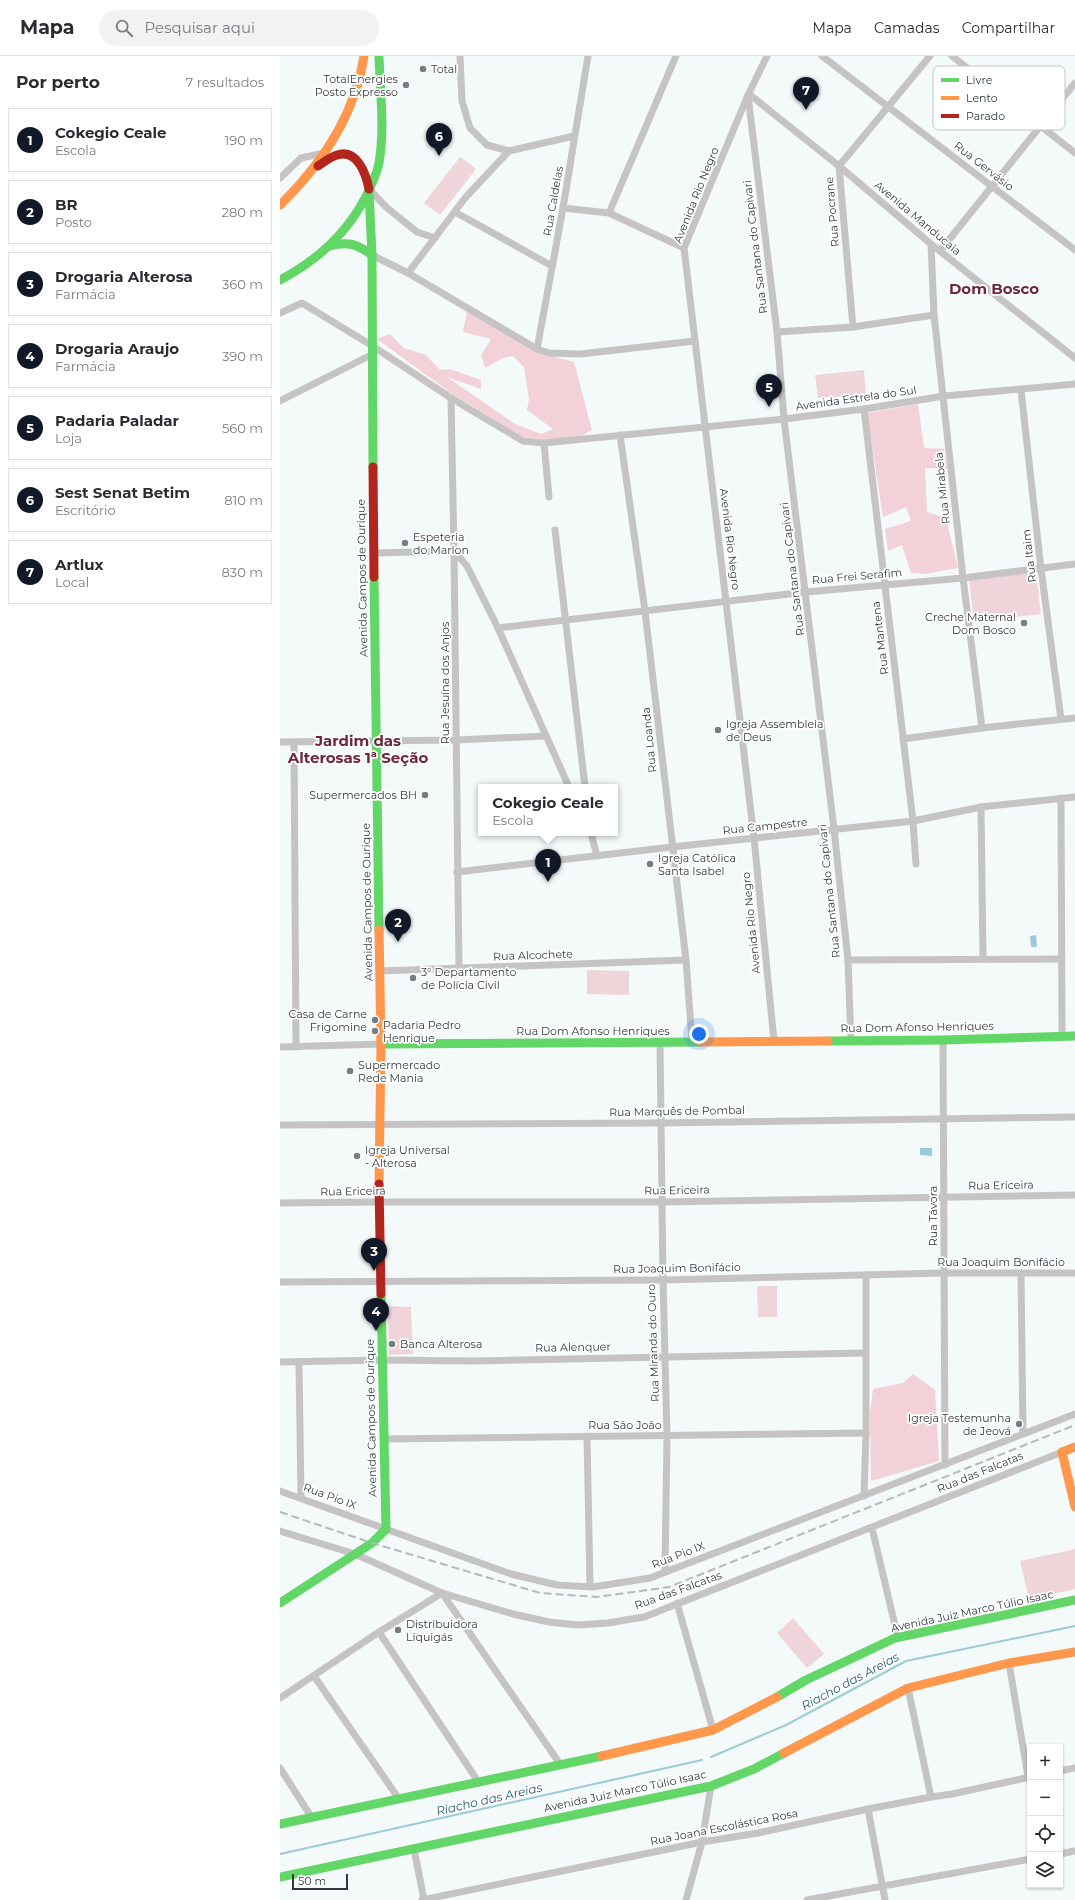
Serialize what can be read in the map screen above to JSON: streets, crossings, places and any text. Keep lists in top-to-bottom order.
{
  "streets": {
    "main road": [
      "Avenida Campos de Ourique",
      "Rua Dom Afonso Henriques",
      "Rua das Falcatas",
      "Avenida Juiz Marco Túlio Isaac"
    ],
    "street": [
      "Rua Gervásio",
      "Avenida Rio Negro",
      "Rua Caldelas",
      "Rua Pocrane",
      "Avenida Manducaia",
      "Rua Santana do Capivari",
      "Avenida Estrela do Sul",
      "Rua Mirabela",
      "Rua Itaim",
      "Rua Frei Serafim",
      "Rua Mantena",
      "Rua Jesuína dos Anjos",
      "Rua Loanda",
      "Rua Campestre",
      "Rua Alcochete",
      "Rua Marquês de Pombal",
      "Rua Ericeira",
      "Rua Távora",
      "Rua Joaquim Bonifácio",
      "Rua Miranda do Ouro",
      "Rua Alenquer",
      "Rua São João",
      "Rua Pio IX",
      "Rua Joana Escolástica Rosa"
    ]
  },
  "crossings": [
    ["Rua Gervásio", "Rua Pocrane"],
    ["Avenida Rio Negro", "Avenida Manducaia"],
    ["Avenida Rio Negro", "Rua Santana do Capivari"],
    ["Avenida Rio Negro", "Avenida Estrela do Sul"],
    ["Avenida Rio Negro", "Rua Frei Serafim"],
    ["Avenida Rio Negro", "Rua Campestre"],
    ["Avenida Rio Negro", "Rua Dom Afonso Henriques"],
    ["Rua Pocrane", "Avenida Manducaia"],
    ["Avenida Manducaia", "Rua Santana do Capivari"],
    ["Avenida Manducaia", "Rua Mirabela"],
    ["Rua Santana do Capivari", "Avenida Estrela do Sul"],
    ["Rua Santana do Capivari", "Rua Frei Serafim"],
    ["Rua Santana do Capivari", "Rua Campestre"],
    ["Rua Santana do Capivari", "Rua Dom Afonso Henriques"],
    ["Avenida Estrela do Sul", "Rua Mirabela"],
    ["Avenida Estrela do Sul", "Rua Itaim"],
    ["Avenida Estrela do Sul", "Avenida Campos de Ourique"],
    ["Avenida Estrela do Sul", "Rua Mantena"],
    ["Avenida Estrela do Sul", "Rua Jesuína dos Anjos"],
    ["Avenida Estrela do Sul", "Rua Loanda"],
    ["Rua Mirabela", "Rua Frei Serafim"],
    ["Rua Itaim", "Rua Frei Serafim"],
    ["Rua Frei Serafim", "Rua Mantena"],
    ["Rua Frei Serafim", "Rua Loanda"],
    ["Avenida Campos de Ourique", "Rua Alcochete"],
    ["Avenida Campos de Ourique", "Rua Dom Afonso Henriques"],
    ["Avenida Campos de Ourique", "Rua Marquês de Pombal"],
    ["Avenida Campos de Ourique", "Rua Ericeira"],
    ["Avenida Campos de Ourique", "Rua Joaquim Bonifácio"],
    ["Avenida Campos de Ourique", "Rua Alenquer"],
    ["Avenida Campos de Ourique", "Rua São João"],
    ["Avenida Campos de Ourique", "Rua Pio IX"],
    ["Rua Mantena", "Rua Campestre"],
    ["Rua Jesuína dos Anjos", "Rua Campestre"],
    ["Rua Jesuína dos Anjos", "Rua Alcochete"],
    ["Rua Loanda", "Rua Campestre"],
    ["Rua Loanda", "Rua Alcochete"],
    ["Rua Loanda", "Rua Dom Afonso Henriques"],
    ["Rua Dom Afonso Henriques", "Rua Távora"],
    ["Rua Dom Afonso Henriques", "Rua Miranda do Ouro"],
    ["Rua Marquês de Pombal", "Rua Távora"],
    ["Rua Marquês de Pombal", "Rua Miranda do Ouro"],
    ["Rua Ericeira", "Rua Távora"],
    ["Rua Ericeira", "Rua Miranda do Ouro"],
    ["Rua Távora", "Rua Joaquim Bonifácio"],
    ["Rua Távora", "Rua Pio IX"],
    ["Rua Joaquim Bonifácio", "Rua Miranda do Ouro"],
    ["Rua Miranda do Ouro", "Rua Alenquer"],
    ["Rua Miranda do Ouro", "Rua São João"],
    ["Rua Miranda do Ouro", "Rua Pio IX"]
  ],
  "districts": ["Dom Bosco", "Jardim das Alterosas 1ª Seção"],
  "water": ["Riacho das Areias"],
  "places": [
    "Total",
    "TotalEnergies Posto Expresso",
    "Espeteria do Marlon",
    "Creche Maternal Dom Bosco",
    "Igreja Assembleia de Deus",
    "Supermercados BH",
    "Igreja Católica Santa Isabel",
    "3° Departamento de Polícia Civil",
    "Casa de Carne Frigomine",
    "Padaria Pedro Henrique",
    "Supermercado Rede Mania",
    "Igreja Universal - Alterosa",
    "Banca Alterosa",
    "Igreja Testemunha de Jeová",
    "Distribuidora Liquigás"
  ],
  "legend": ["Livre", "Lento", "Parado"],
  "scale_bar": "50 m",
  "page": {
    "header": "Mapa",
    "search": "Pesquisar aqui",
    "nav": ["Mapa", "Camadas", "Compartilhar"],
    "heading": ["Por perto", "7 resultados"],
    "pins": [
      "7",
      "6",
      "5",
      "1",
      "2",
      "3",
      "4"
    ],
    "list": [
      {
        "mark": "1",
        "name": "Cokegio Ceale",
        "note": "Escola",
        "value": "190 m"
      },
      {
        "mark": "2",
        "name": "BR",
        "note": "Posto",
        "value": "280 m"
      },
      {
        "mark": "3",
        "name": "Drogaria Alterosa",
        "note": "Farmácia",
        "value": "360 m"
      },
      {
        "mark": "4",
        "name": "Drogaria Araujo",
        "note": "Farmácia",
        "value": "390 m"
      },
      {
        "mark": "5",
        "name": "Padaria Paladar",
        "note": "Loja",
        "value": "560 m"
      },
      {
        "mark": "6",
        "name": "Sest Senat Betim",
        "note": "Escritório",
        "value": "810 m"
      },
      {
        "mark": "7",
        "name": "Artlux",
        "note": "Local",
        "value": "830 m"
      }
    ],
    "popup": ["Cokegio Ceale", "Escola"],
    "map_buttons": ["+", "−"],
    "scale": "50 m"
  }
}
